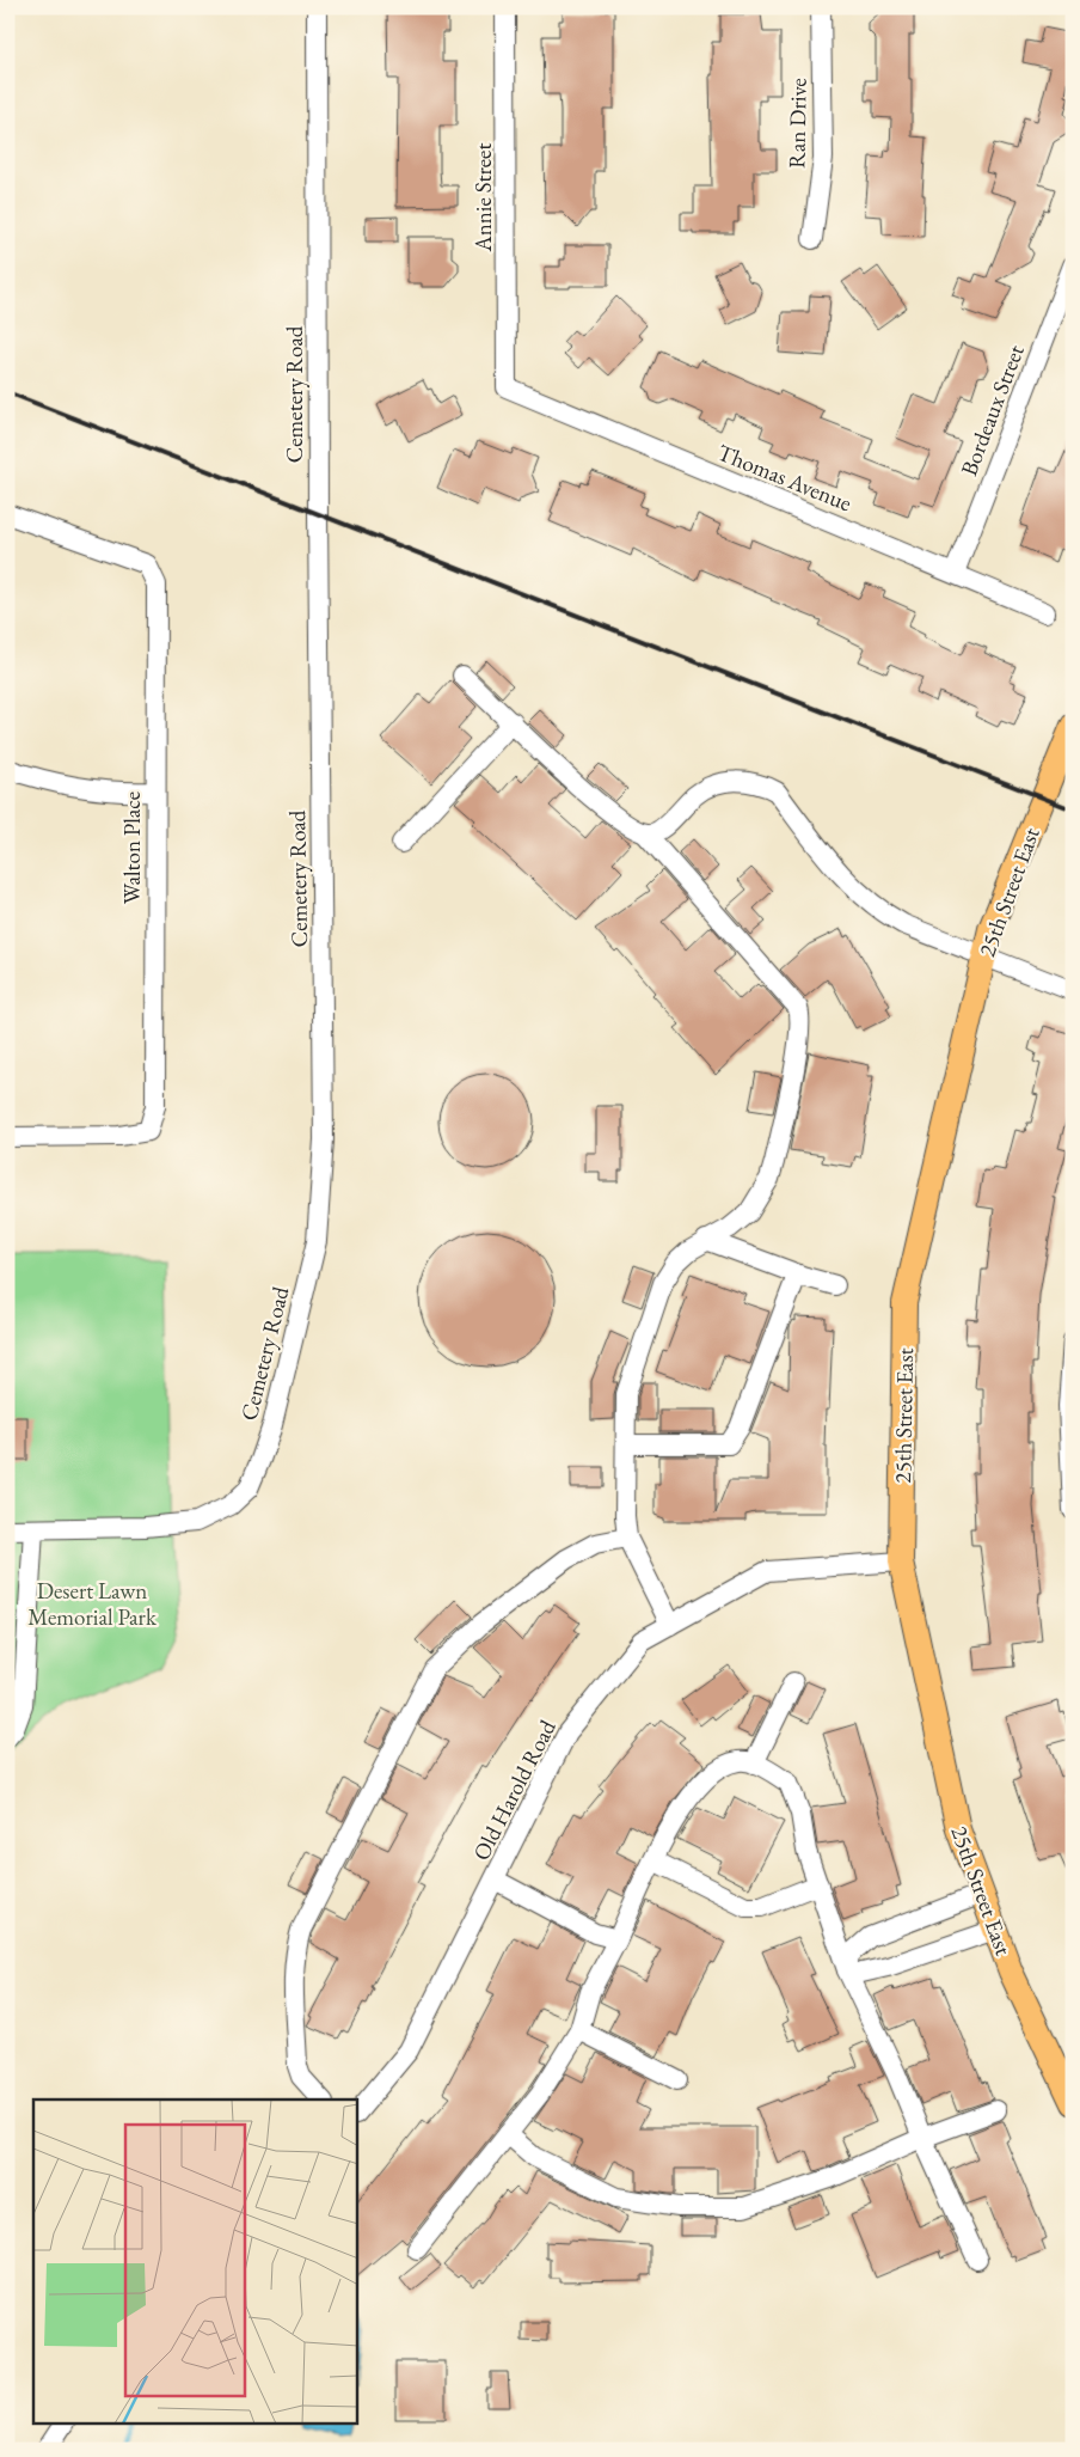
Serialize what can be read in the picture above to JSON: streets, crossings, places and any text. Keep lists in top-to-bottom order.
{
  "streets": {
    "main road": ["25th Street East"],
    "street": [
      "Ran Drive",
      "Annie Street",
      "Cemetery Road",
      "Bordeaux Street",
      "Thomas Avenue",
      "Walton Place",
      "Old Harold Road"
    ]
  },
  "crossings": [
    ["Annie Street", "Thomas Avenue"],
    ["Bordeaux Street", "Thomas Avenue"],
    ["25th Street East", "Old Harold Road"]
  ],
  "parks": ["Desert Lawn Memorial Park"]
}
